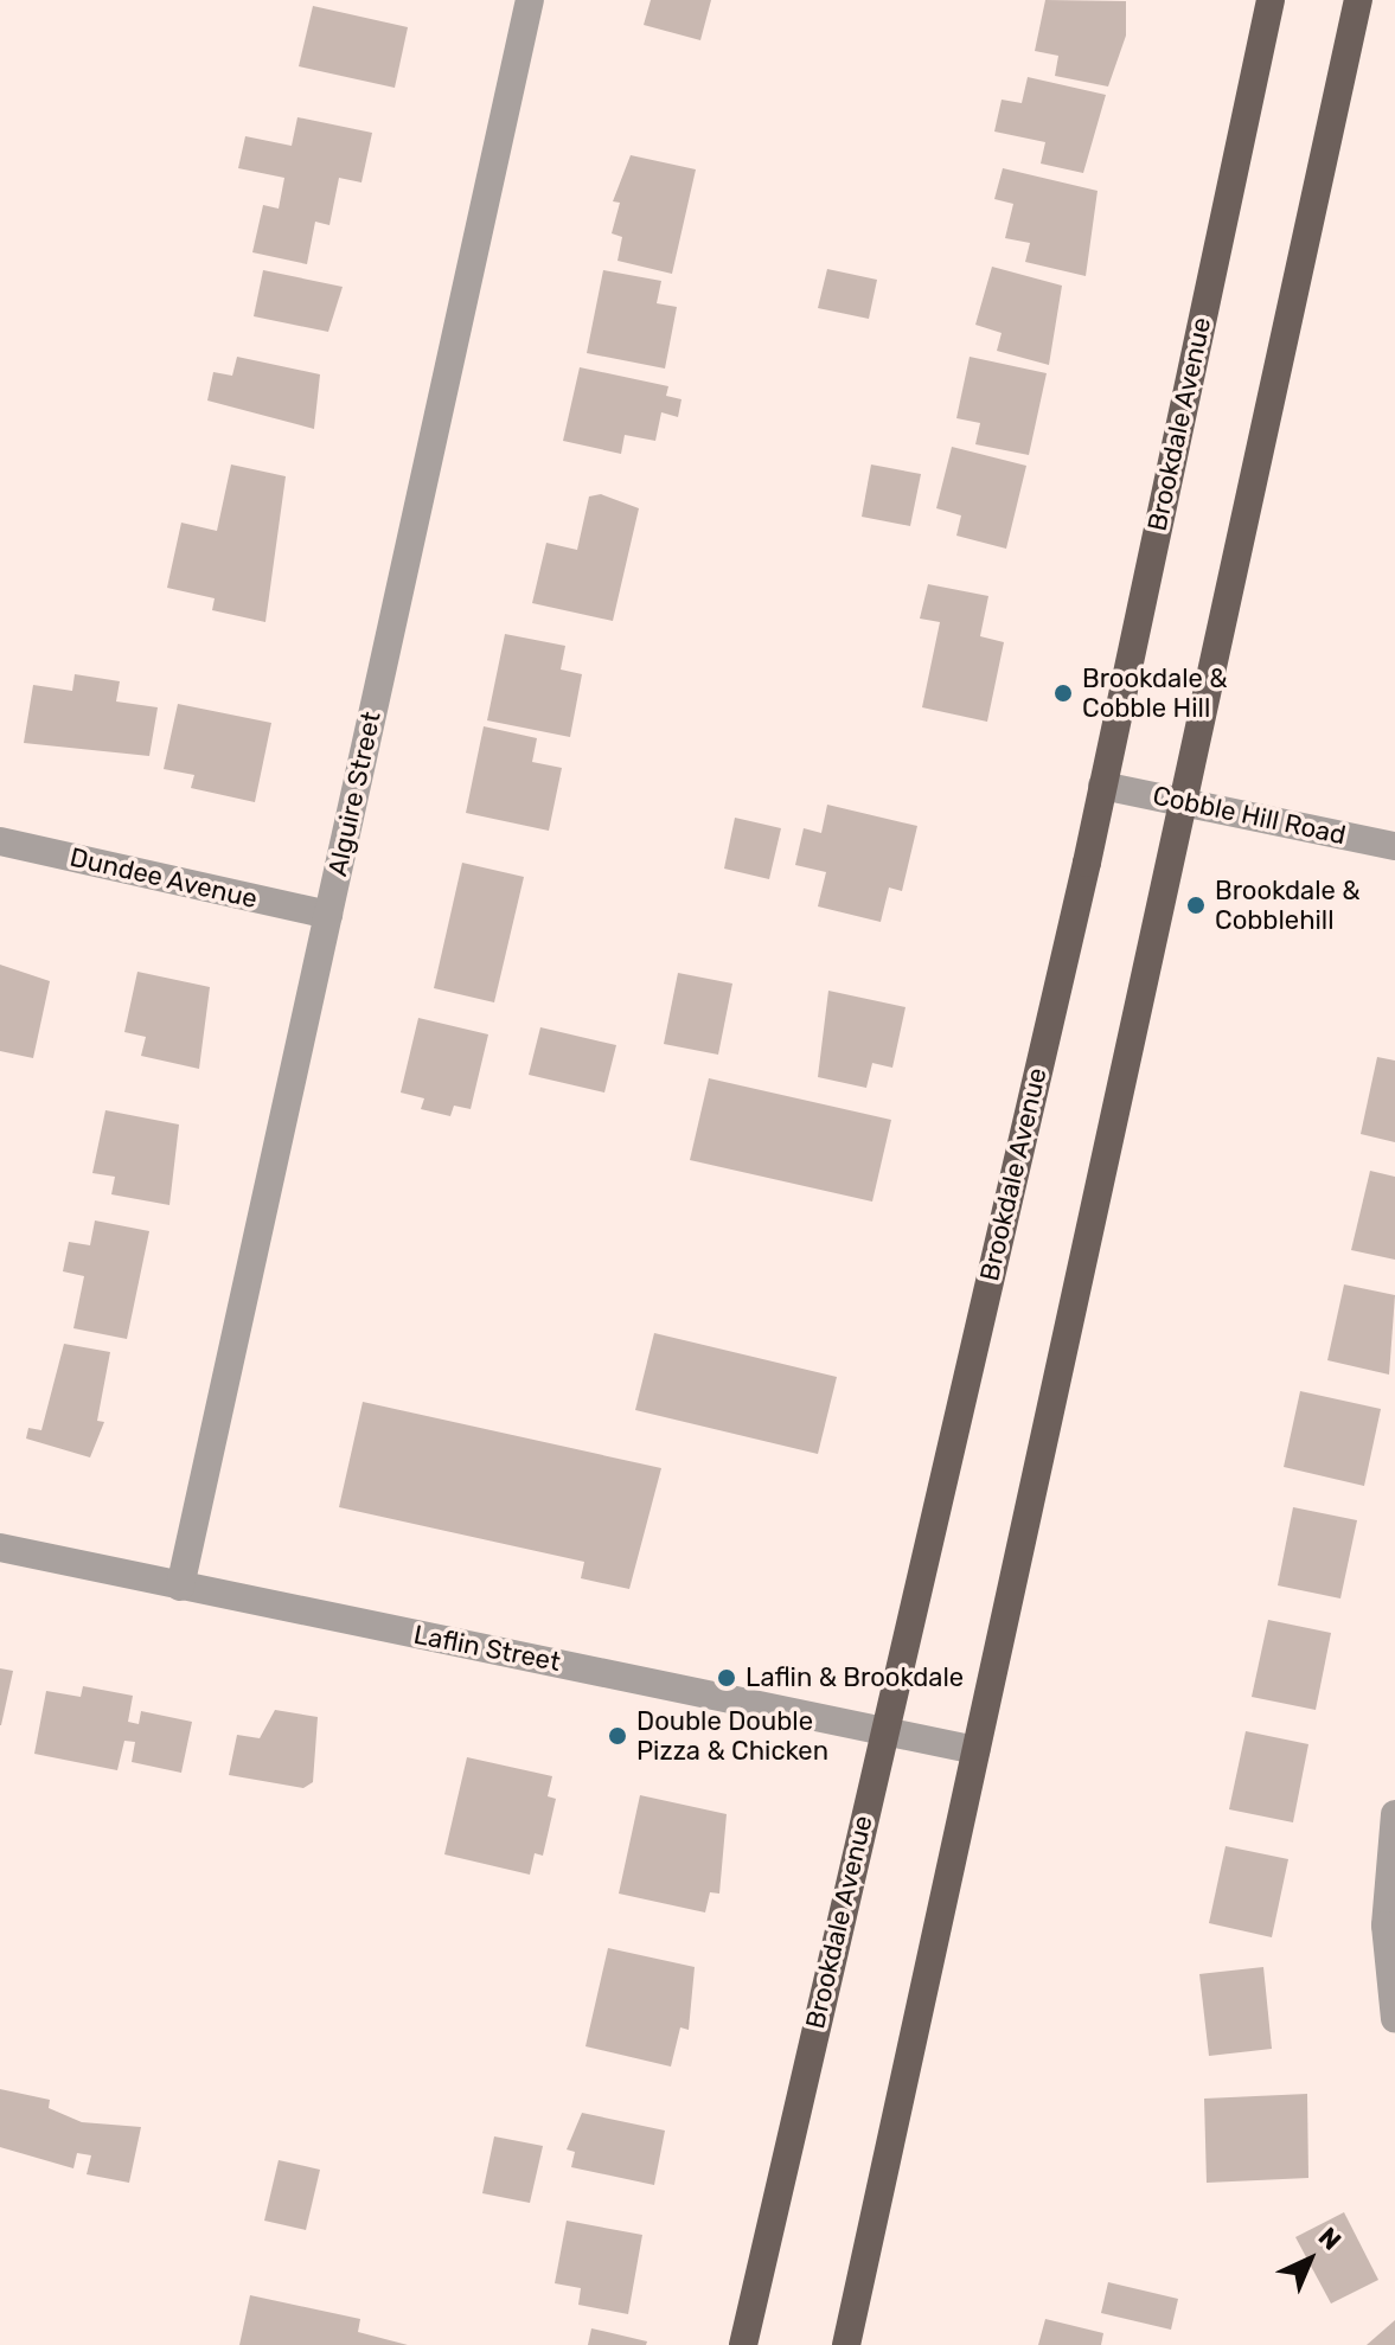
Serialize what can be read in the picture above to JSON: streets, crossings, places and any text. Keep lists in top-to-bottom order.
{
  "streets": {
    "main road": ["Brookdale Avenue"],
    "street": [
      "Alguire Street",
      "Cobble Hill Road",
      "Dundee Avenue",
      "Laflin Street"
    ]
  },
  "crossings": [
    ["Brookdale Avenue", "Cobble Hill Road"],
    ["Brookdale Avenue", "Laflin Street"],
    ["Alguire Street", "Dundee Avenue"],
    ["Alguire Street", "Laflin Street"]
  ],
  "places": [
    "Brookdale & Cobble Hill",
    "Brookdale & Cobblehill",
    "Laflin & Brookdale",
    "Double Double Pizza & Chicken"
  ],
  "north": "top right"
}
